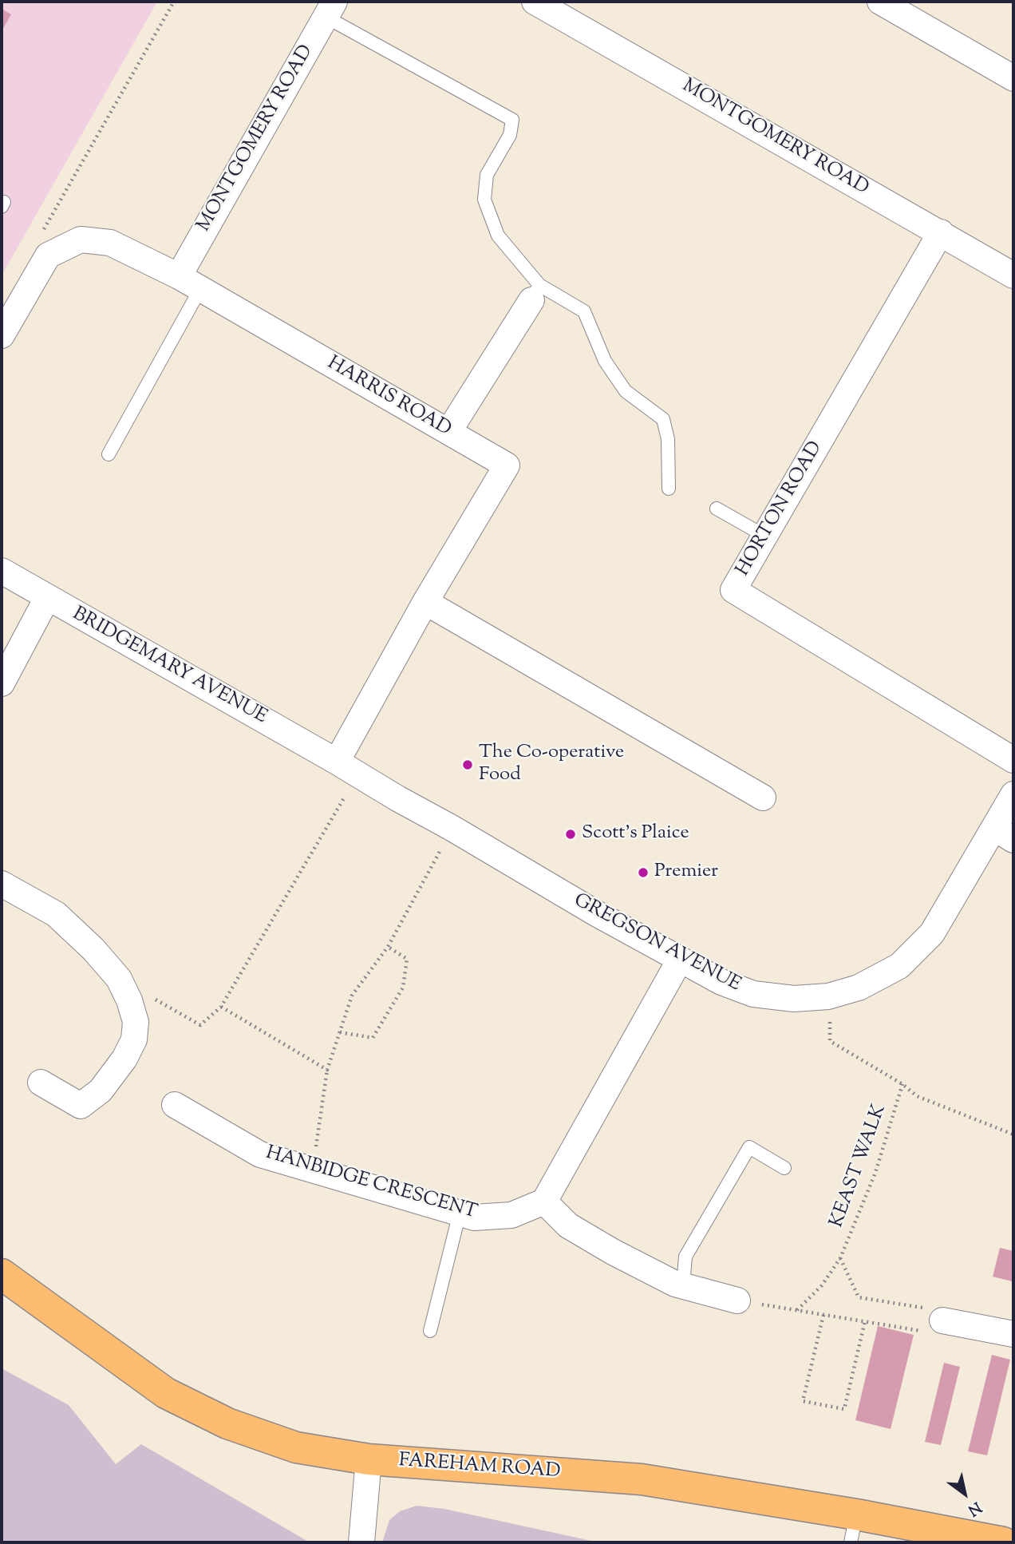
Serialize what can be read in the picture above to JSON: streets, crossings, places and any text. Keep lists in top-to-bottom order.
{
  "streets": {
    "main road": ["FAREHAM ROAD"],
    "street": [
      "MONTGOMERY ROAD",
      "HARRIS ROAD",
      "HORTON ROAD",
      "BRIDGEMARY AVENUE",
      "GREGSON AVENUE",
      "HANBIDGE CRESCENT"
    ],
    "path": ["KEAST WALK"]
  },
  "crossings": [
    ["MONTGOMERY ROAD", "HARRIS ROAD"],
    ["MONTGOMERY ROAD", "HORTON ROAD"],
    ["HARRIS ROAD", "BRIDGEMARY AVENUE"],
    ["HARRIS ROAD", "GREGSON AVENUE"],
    ["BRIDGEMARY AVENUE", "GREGSON AVENUE"]
  ],
  "places": ["The Co-operative Food", "Scott's Plaice", "Premier"],
  "north": "bottom right"
}
